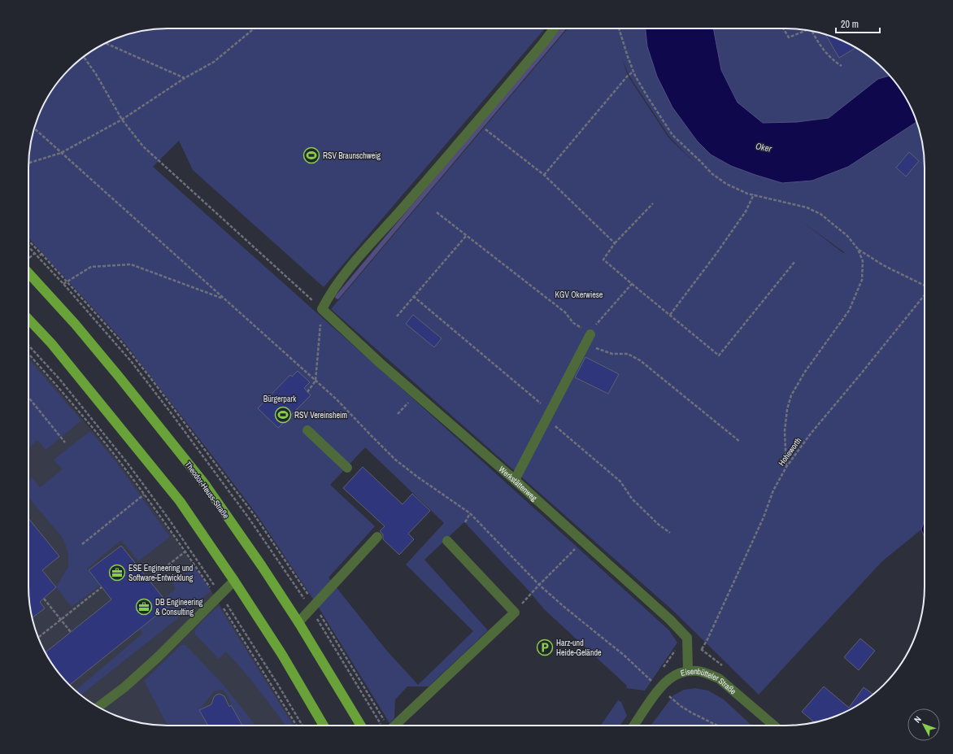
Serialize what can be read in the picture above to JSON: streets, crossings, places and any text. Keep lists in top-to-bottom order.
{
  "streets": {
    "main road": ["Theodor-Heuss-Straße"],
    "street": ["Werkstättenweg", "Eisenbütteler Straße"],
    "path": ["Hoheworth"]
  },
  "crossings": [
    ["Werkstättenweg", "Eisenbütteler Straße"]
  ],
  "water": ["Oker"],
  "parks": ["KGV Okerwiese", "Bürgerpark"],
  "places": {
    "sports": ["RSV Braunschweig", "RSV Vereinsheim"],
    "office": ["ESE Engineering und Software-Entwicklung", "DB Engineering & Consulting"],
    "parking": ["Harz-und Heide-Gelände"]
  },
  "scale_bar": "20 m",
  "north": "top left"
}
